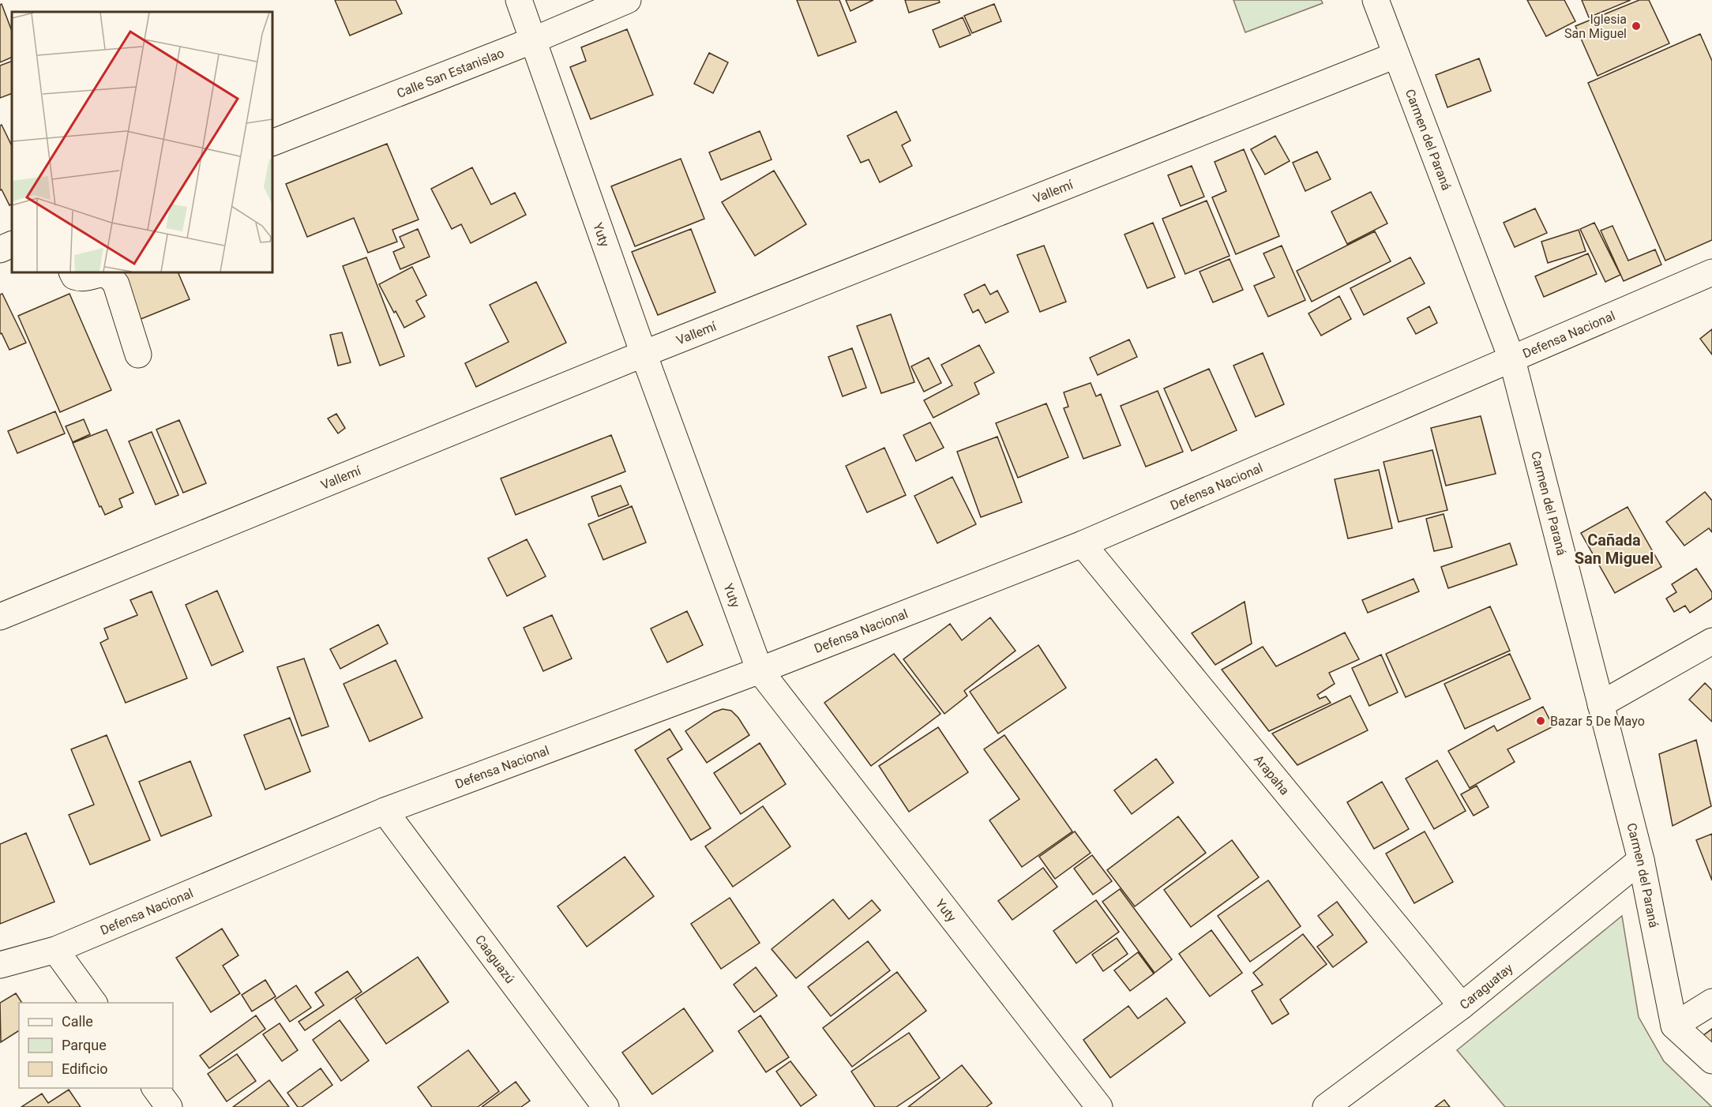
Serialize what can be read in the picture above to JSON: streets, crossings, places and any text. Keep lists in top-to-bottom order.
{
  "streets": {
    "street": [
      "Calle San Estanislao",
      "Carmen del Paraná",
      "Vallemí",
      "Yuty",
      "Defensa Nacional",
      "Arapaha",
      "Caaguazú",
      "Caraguatay"
    ]
  },
  "crossings": [
    ["Calle San Estanislao", "Yuty"],
    ["Carmen del Paraná", "Vallemí"],
    ["Carmen del Paraná", "Defensa Nacional"],
    ["Carmen del Paraná", "Caraguatay"],
    ["Vallemí", "Yuty"],
    ["Yuty", "Defensa Nacional"],
    ["Defensa Nacional", "Arapaha"],
    ["Defensa Nacional", "Caaguazú"],
    ["Arapaha", "Caraguatay"]
  ],
  "districts": ["Cañada San Miguel"],
  "places": ["Iglesia San Miguel", "Bazar 5 De Mayo"],
  "legend": ["Calle", "Parque", "Edificio"]
}
